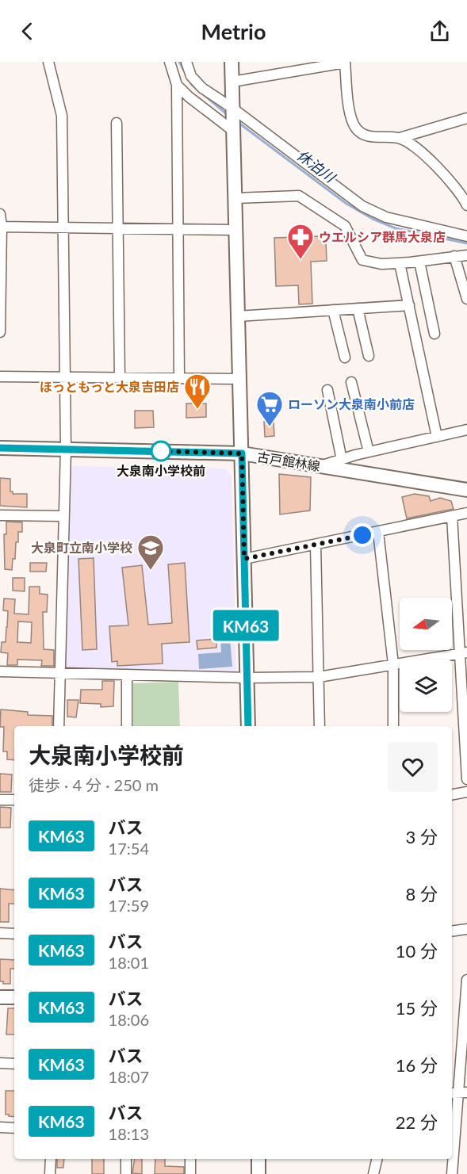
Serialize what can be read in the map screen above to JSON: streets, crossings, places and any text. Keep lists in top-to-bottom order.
{
  "streets": {
    "street": ["古戸館林線"]
  },
  "water": ["休泊川"],
  "places": {
    "pharmacy": ["ウエルシア群馬大泉店"],
    "restaurant": ["ほっともっと大泉吉田店"],
    "supermarket": ["ローソン大泉南小前店"],
    "other": ["大泉南小学校前"],
    "school or university": ["大泉町立南小学校"]
  },
  "lines": ["bus line KM63"],
  "north": "left",
  "page": {
    "header": "Metrio",
    "on_map": "KM63",
    "heading": ["大泉南小学校前", "徒歩 · 4 分 · 250 m"],
    "list": [
      {
        "mark": "KM63",
        "name": "バス",
        "note": "17:54",
        "value": "3 分"
      },
      {
        "mark": "KM63",
        "name": "バス",
        "note": "17:59",
        "value": "8 分"
      },
      {
        "mark": "KM63",
        "name": "バス",
        "note": "18:01",
        "value": "10 分"
      },
      {
        "mark": "KM63",
        "name": "バス",
        "note": "18:06",
        "value": "15 分"
      },
      {
        "mark": "KM63",
        "name": "バス",
        "note": "18:07",
        "value": "16 分"
      },
      {
        "mark": "KM63",
        "name": "バス",
        "note": "18:13",
        "value": "22 分"
      }
    ]
  }
}
